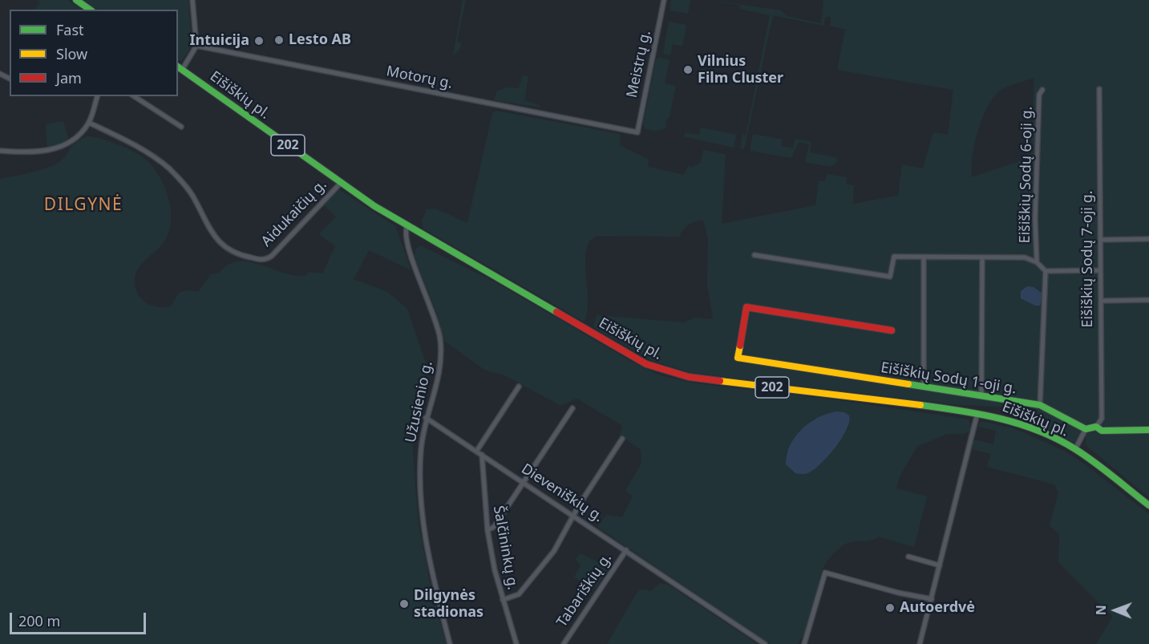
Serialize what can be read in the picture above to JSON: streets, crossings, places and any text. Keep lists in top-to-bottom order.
{
  "streets": {
    "main road": ["Eišiškių pl.", "202", "Eišiškių Sodų 1-oji g."],
    "street": [
      "Meistrų g.",
      "Motorų g.",
      "Eišiškių Sodų 6-oji g.",
      "Aidukaičių g.",
      "Eišiškių Sodų 7-oji g.",
      "Užusienio g.",
      "Dieveniškių g.",
      "Šalčininkų g.",
      "Tabariškių g."
    ]
  },
  "crossings": [
    ["Meistrų g.", "Motorų g."],
    ["Eišiškių pl.", "Aidukaičių g."],
    ["Eišiškių pl.", "Užusienio g."],
    ["Užusienio g.", "Dieveniškių g."],
    ["Dieveniškių g.", "Šalčininkų g."],
    ["Dieveniškių g.", "Tabariškių g."]
  ],
  "districts": ["DILGYNĖ"],
  "places": [
    "Lesto AB",
    "Intuicija",
    "Vilnius Film Cluster",
    "Dilgynės stadionas",
    "Autoerdvė"
  ],
  "legend": ["Fast", "Slow", "Jam"],
  "scale_bar": "200 m",
  "north": "left"
}
